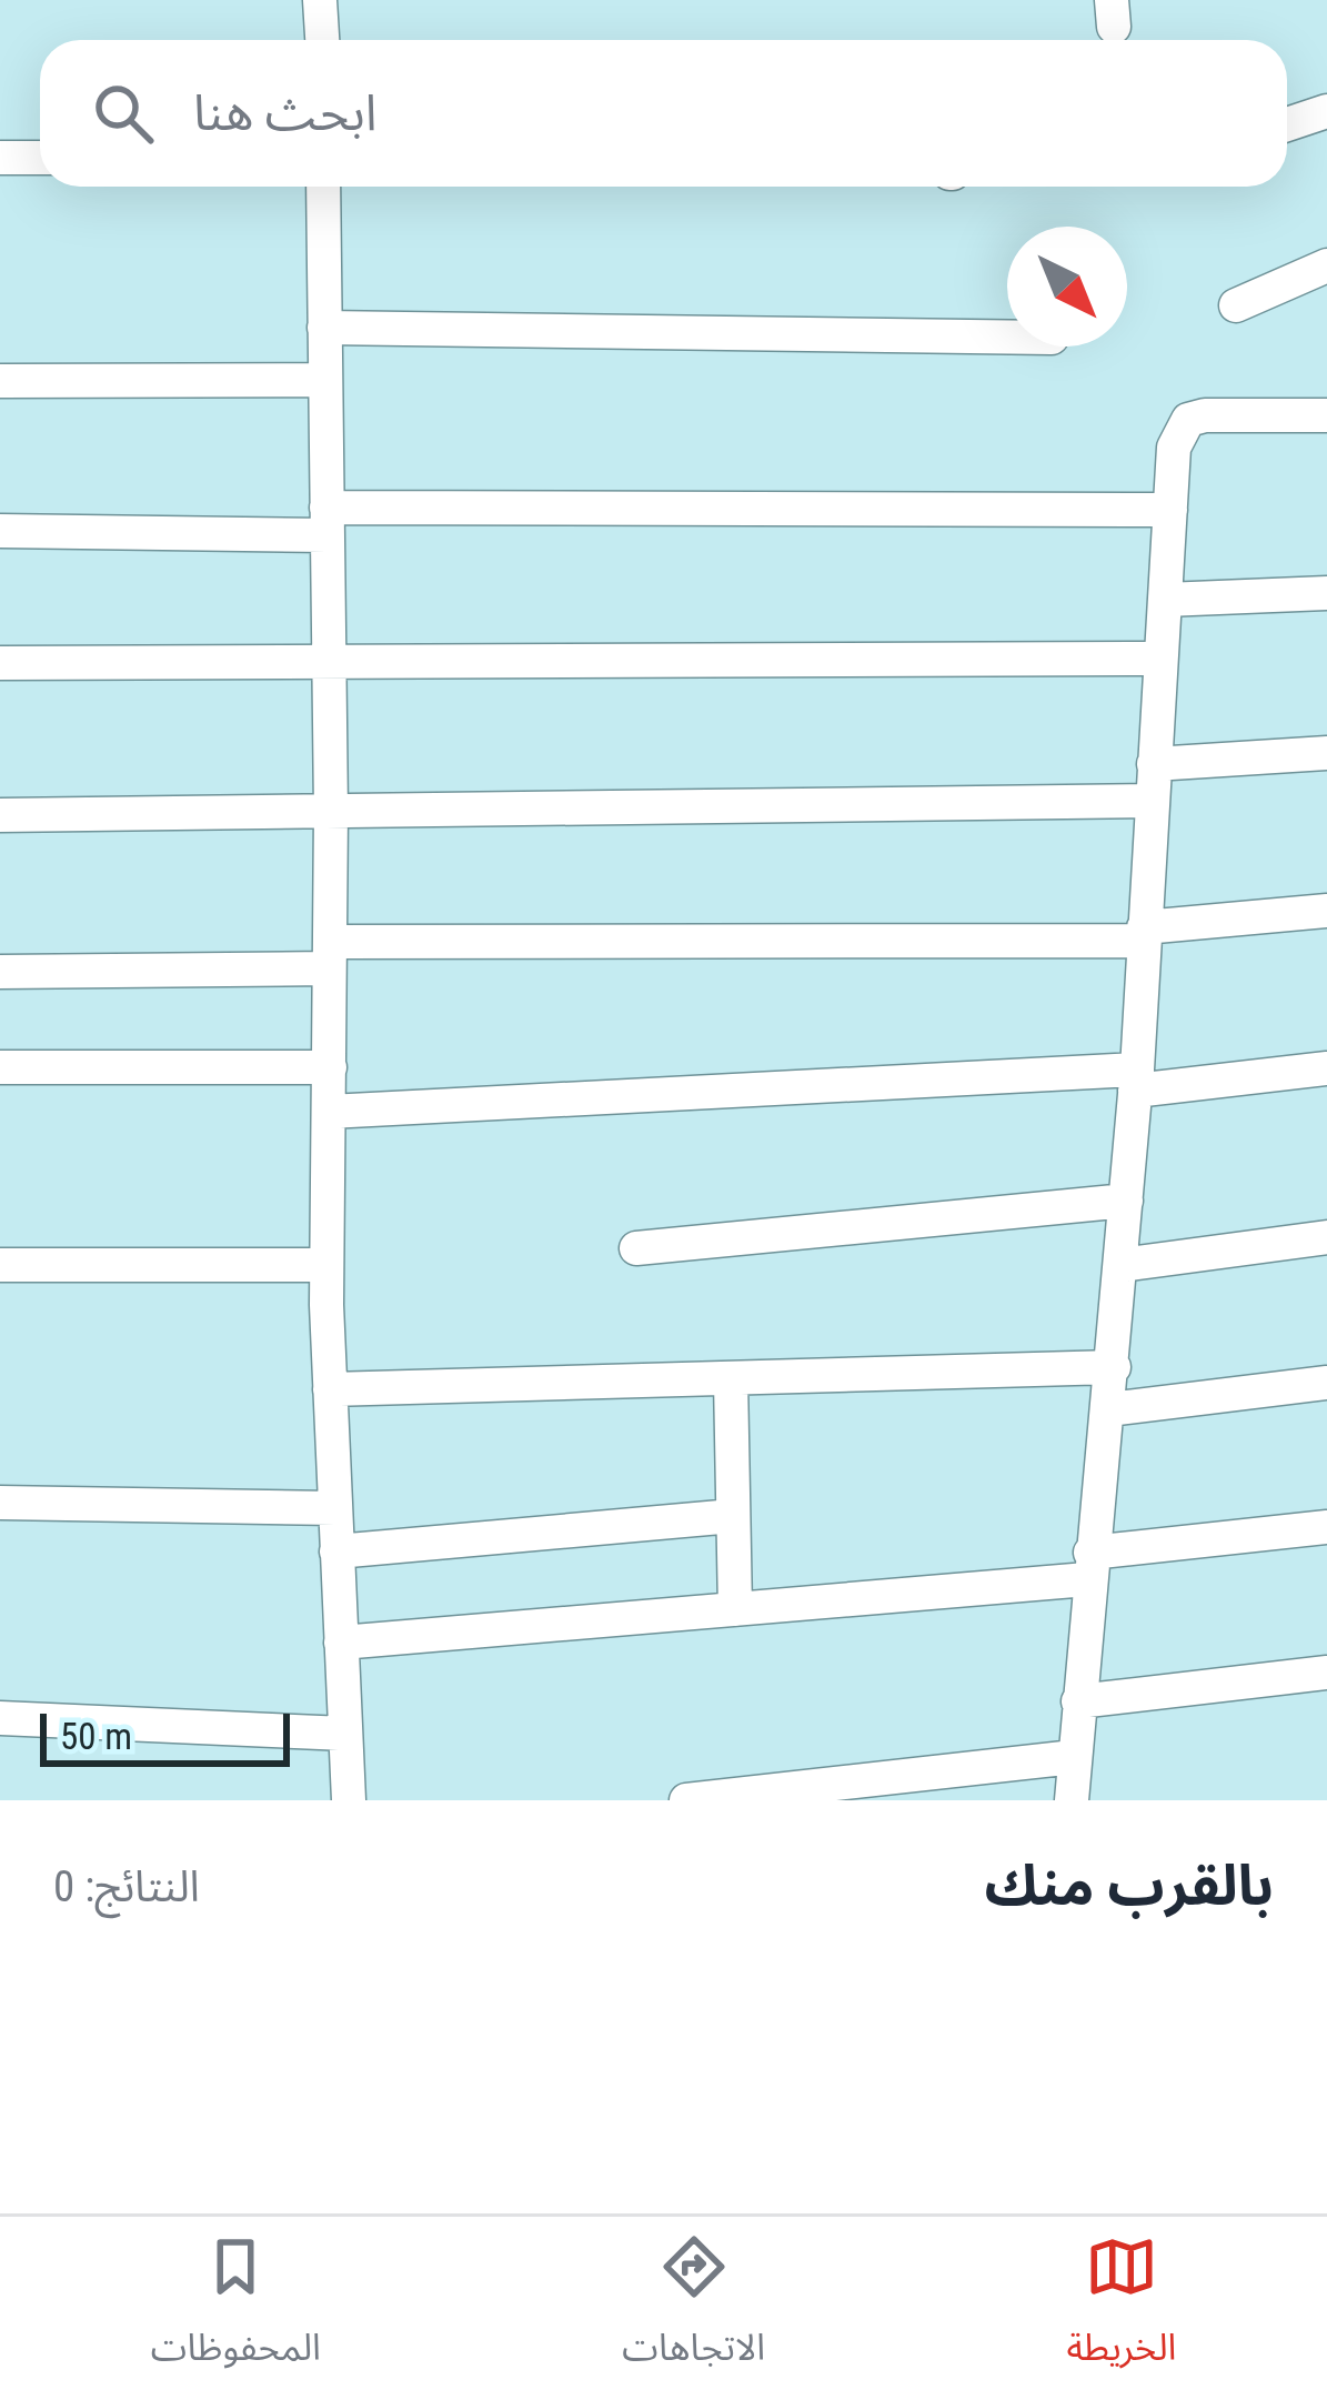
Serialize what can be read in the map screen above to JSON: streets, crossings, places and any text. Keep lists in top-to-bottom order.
{
  "scale_bar": "50 m",
  "north": "bottom right",
  "page": {
    "search": "ابحث هنا",
    "scale": "50 m",
    "heading": ["بالقرب منك", "النتائج: 0"],
    "nav": ["الخريطة", "الاتجاهات", "المحفوظات"]
  }
}
